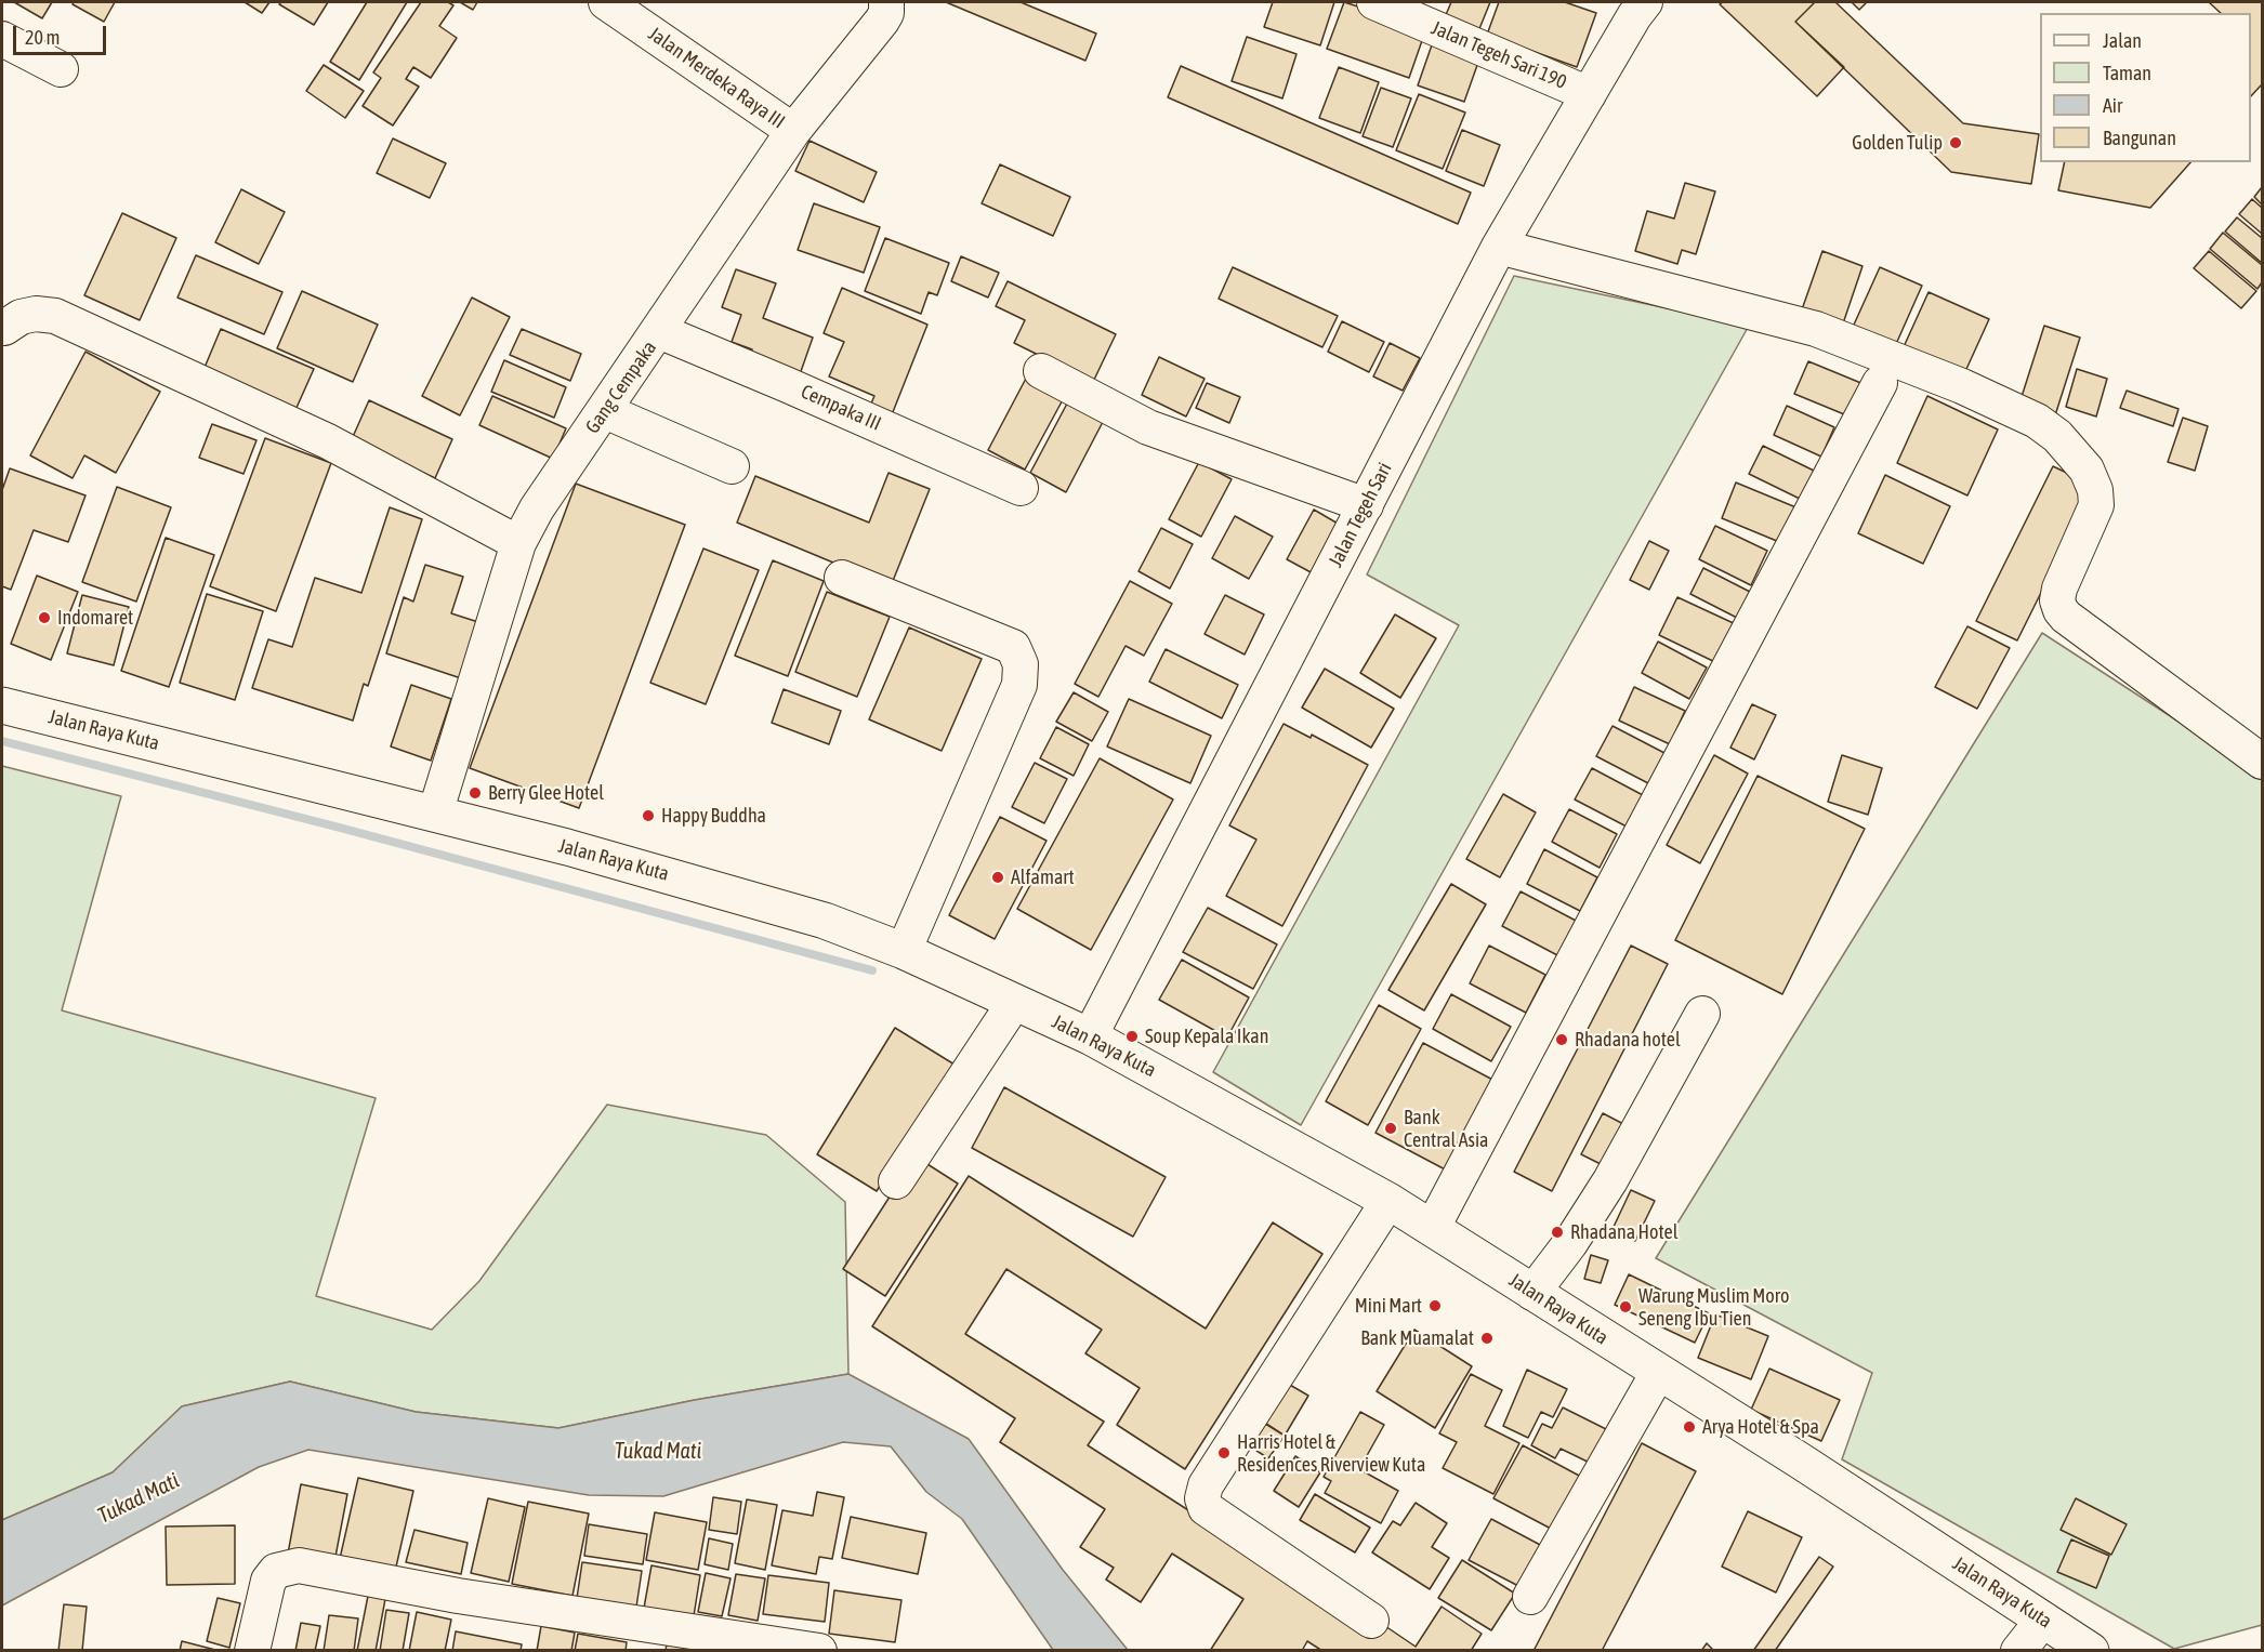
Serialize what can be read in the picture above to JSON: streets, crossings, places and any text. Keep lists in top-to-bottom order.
{
  "streets": {
    "main road": ["Jalan Raya Kuta"],
    "street": [
      "Jalan Tegeh Sari 190",
      "Jalan Merdeka Raya III",
      "Gang Cempaka",
      "Cempaka III",
      "Jalan Tegeh Sari"
    ]
  },
  "crossings": [
    ["Jalan Tegeh Sari 190", "Jalan Tegeh Sari"],
    ["Jalan Merdeka Raya III", "Gang Cempaka"],
    ["Gang Cempaka", "Cempaka III"],
    ["Gang Cempaka", "Jalan Raya Kuta"],
    ["Jalan Tegeh Sari", "Jalan Raya Kuta"]
  ],
  "water": ["Tukad Mati"],
  "places": [
    "Golden Tulip",
    "Indomaret",
    "Berry Glee Hotel",
    "Happy Buddha",
    "Alfamart",
    "Soup Kepala Ikan",
    "Rhadana hotel",
    "Bank Central Asia",
    "Rhadana Hotel",
    "Mini Mart",
    "Warung Muslim Moro Seneng Ibu Tien",
    "Bank Muamalat",
    "Arya Hotel & Spa",
    "Harris Hotel & Residences Riverview Kuta"
  ],
  "legend": [
    "Jalan",
    "Taman",
    "Air",
    "Bangunan"
  ],
  "scale_bar": "20 m"
}
